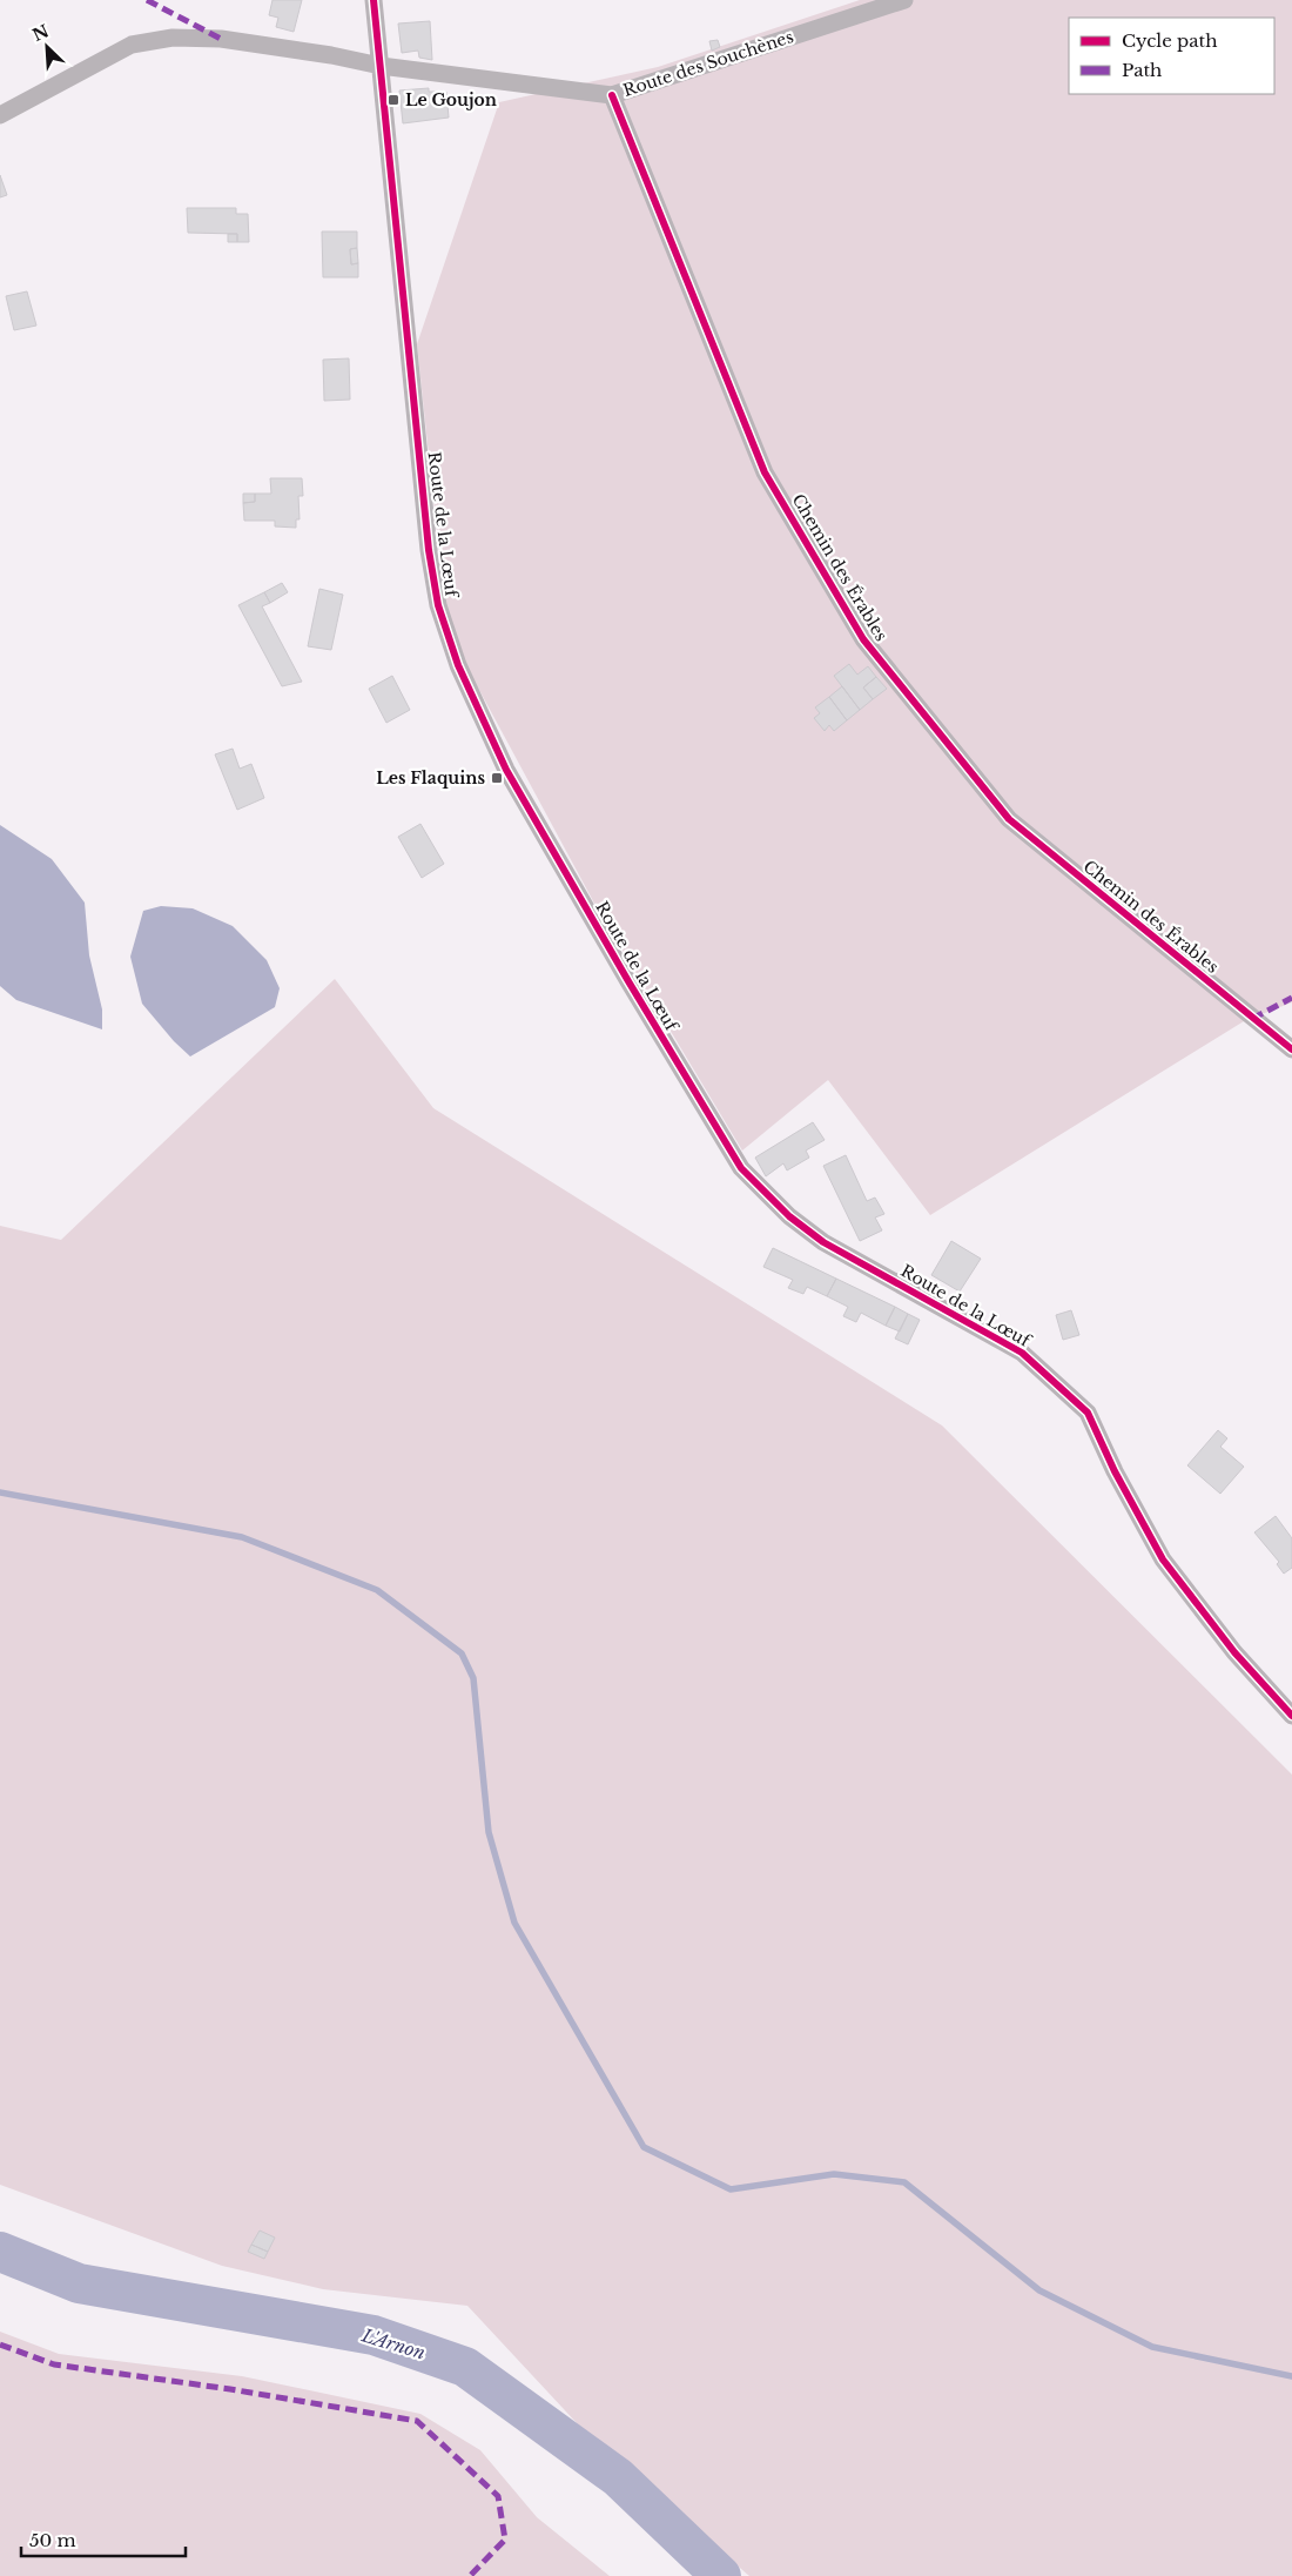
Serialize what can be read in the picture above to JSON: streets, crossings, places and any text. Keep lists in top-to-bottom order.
{
  "streets": {
    "street": ["Route des Souchènes", "Route de la Lœuf", "Chemin des Érables"]
  },
  "crossings": [
    ["Route des Souchènes", "Route de la Lœuf"],
    ["Route des Souchènes", "Chemin des Érables"]
  ],
  "water": ["L'Arnon"],
  "places": {
    "transit": ["Le Goujon", "Les Flaquins"]
  },
  "legend": ["Cycle path", "Path"],
  "scale_bar": "50 m",
  "north": "top left"
}
